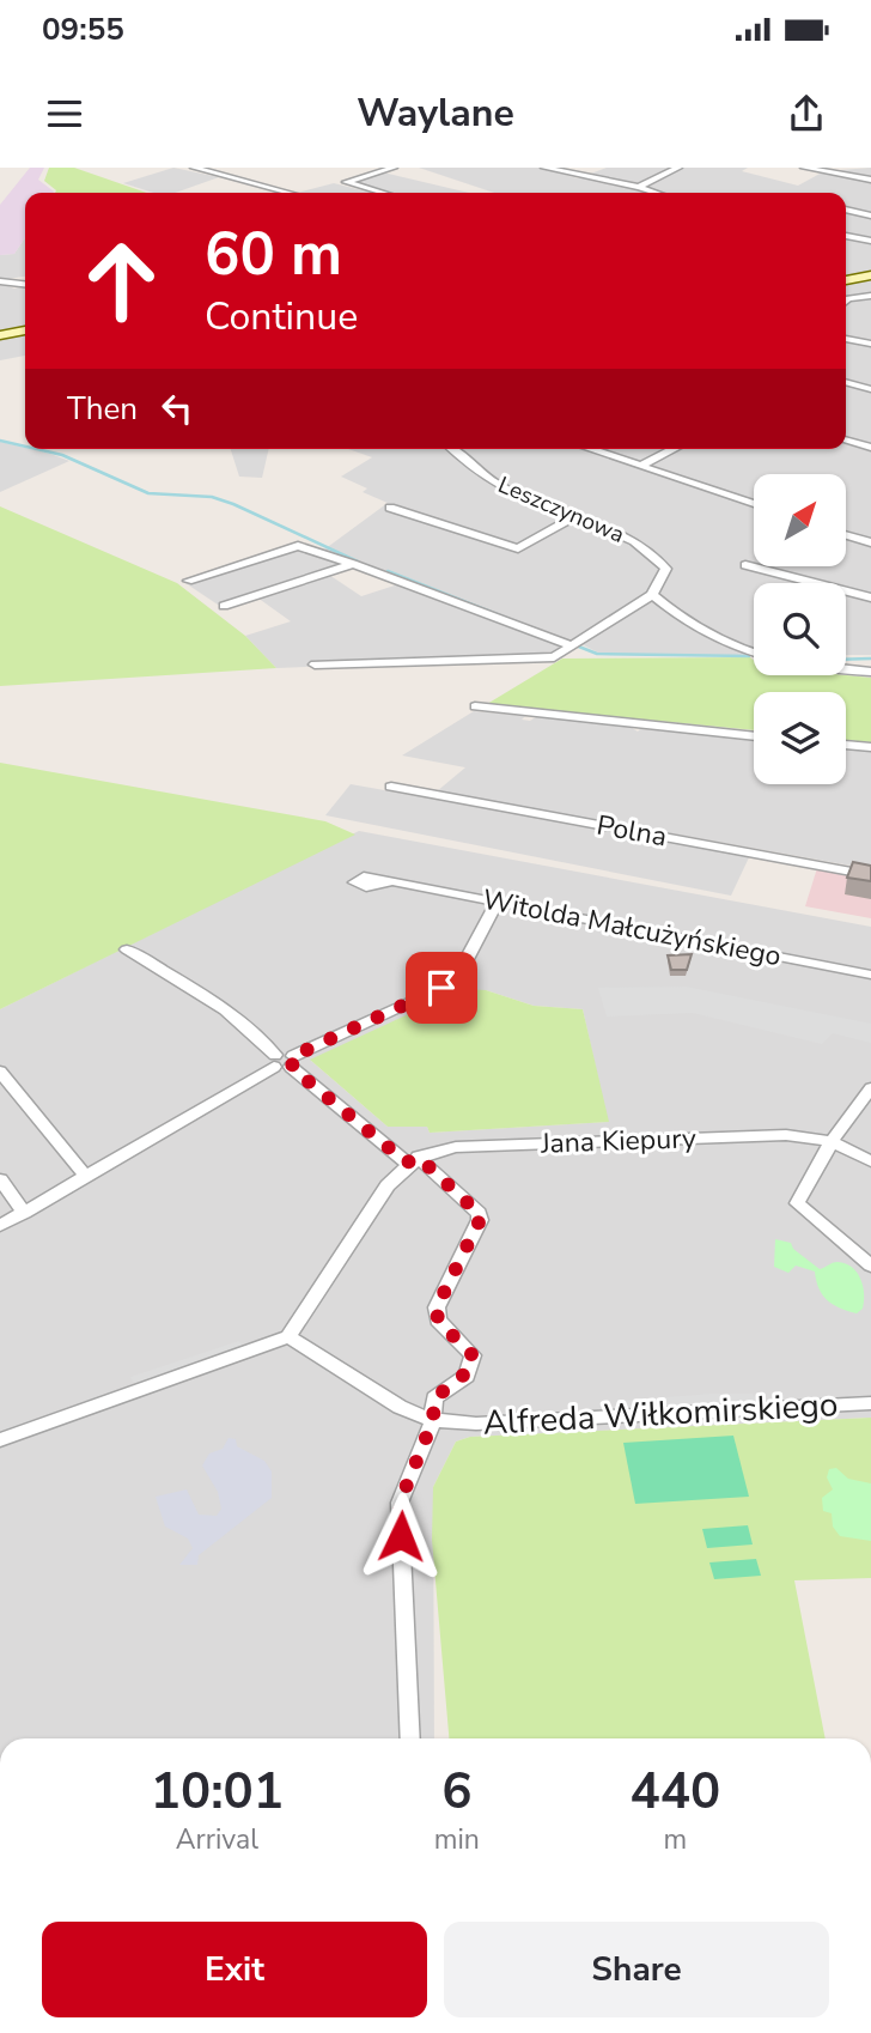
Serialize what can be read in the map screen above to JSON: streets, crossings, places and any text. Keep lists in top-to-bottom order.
{
  "streets": {
    "street": [
      "Leszczynowa",
      "Polna",
      "Witolda Małcużyńskiego",
      "Jana Kiepury",
      "Alfreda Wiłkomirskiego"
    ]
  },
  "north": "top right",
  "page": {
    "status": "09:55",
    "header": "Waylane",
    "turn": ["60 m", "Continue"],
    "then": "Then",
    "eta": [
      "10:01",
      "Arrival",
      "6",
      "min",
      "440",
      "m"
    ],
    "buttons": ["Exit", "Share"]
  }
}
